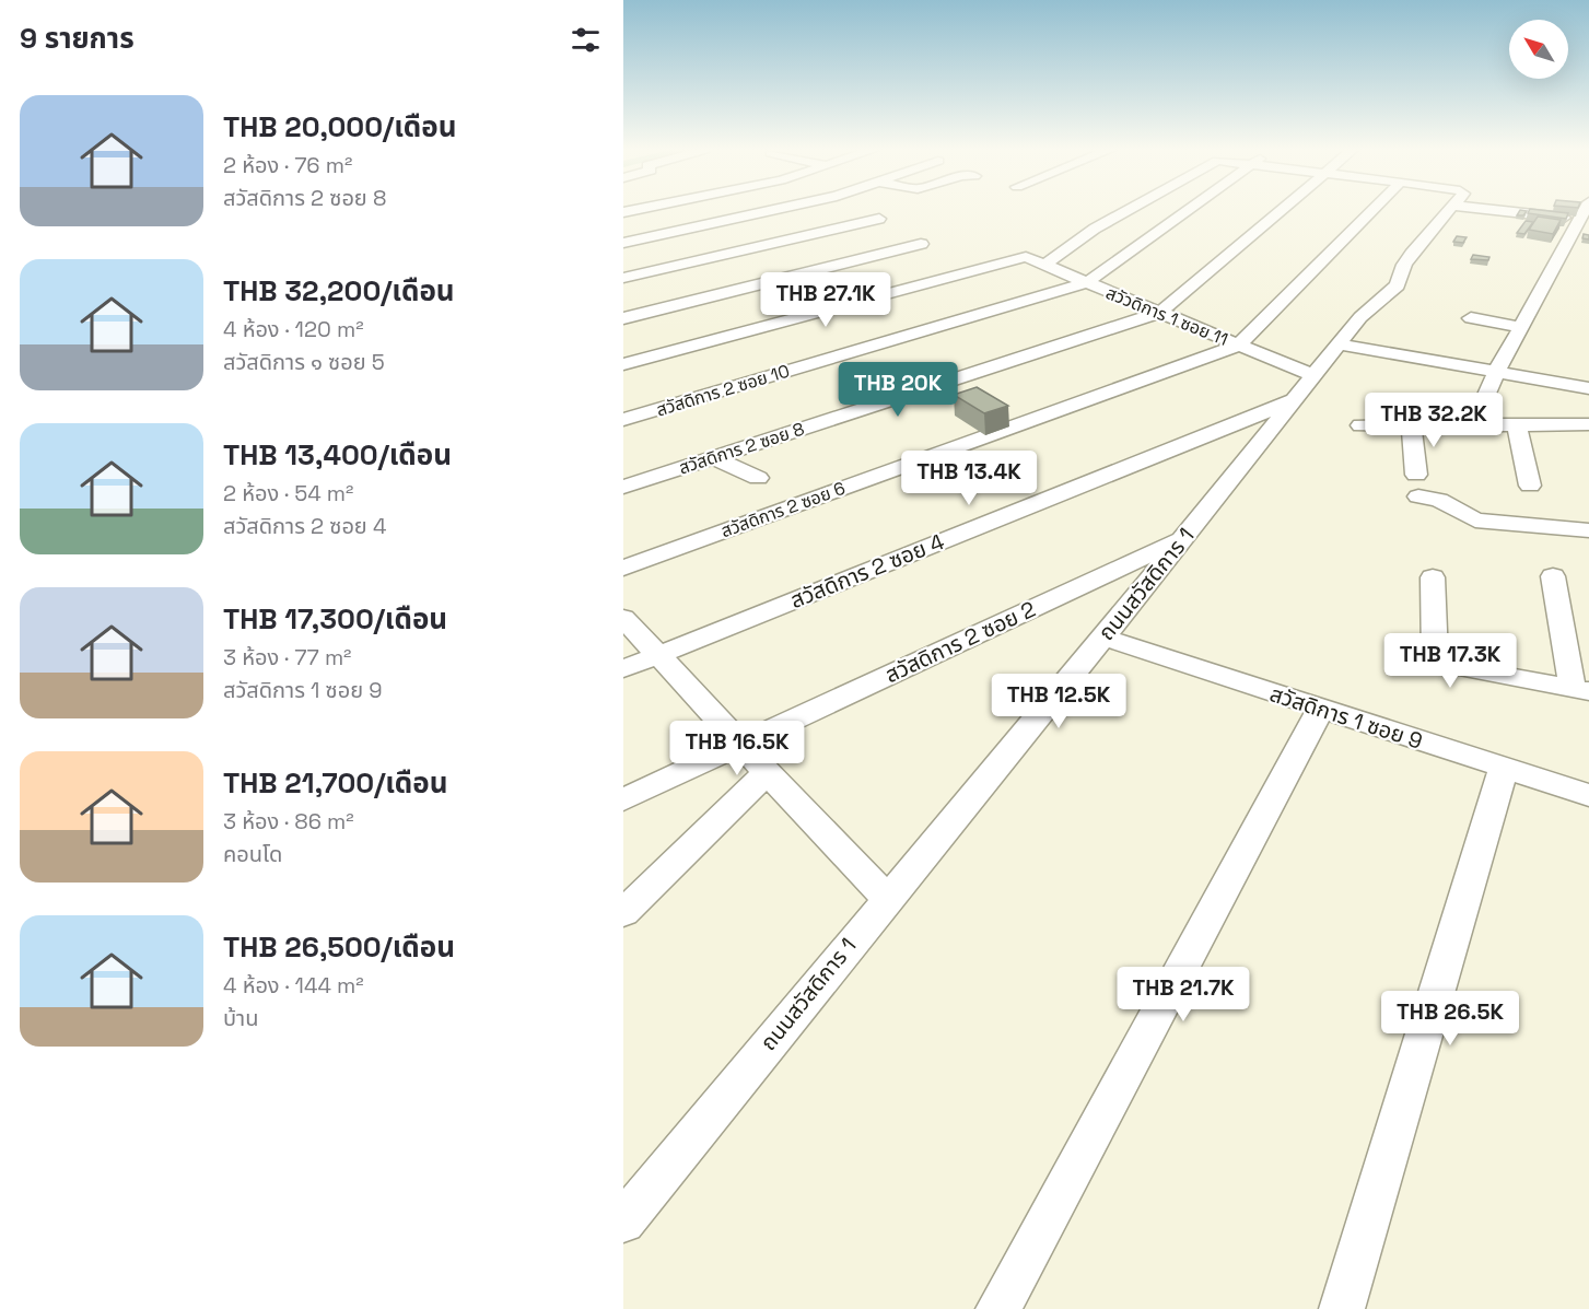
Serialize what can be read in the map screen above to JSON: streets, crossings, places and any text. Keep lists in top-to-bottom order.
{
  "streets": {
    "street": [
      "สวัวดิการ 1 ซอย 11",
      "สวัสดิการ 2 ซอย 10",
      "สวัสดิการ 2 ซอย 8",
      "สวัสดิการ 2 ซอย 6",
      "สวัสดิการ 2 ซอย 4",
      "ถนนสวัสดิการ 1",
      "สวัสดิการ 2 ซอย 2",
      "สวัสดิการ 1 ซอย 9"
    ]
  },
  "crossings": [
    ["สวัวดิการ 1 ซอย 11", "สวัสดิการ 2 ซอย 10"],
    ["สวัวดิการ 1 ซอย 11", "สวัสดิการ 2 ซอย 8"],
    ["สวัวดิการ 1 ซอย 11", "สวัสดิการ 2 ซอย 6"],
    ["สวัวดิการ 1 ซอย 11", "ถนนสวัสดิการ 1"],
    ["สวัสดิการ 2 ซอย 4", "ถนนสวัสดิการ 1"],
    ["ถนนสวัสดิการ 1", "สวัสดิการ 2 ซอย 2"],
    ["ถนนสวัสดิการ 1", "สวัสดิการ 1 ซอย 9"]
  ],
  "north": "top left",
  "page": {
    "heading": "9 รายการ",
    "list": [
      {
        "name": "THB 20,000/เดือน",
        "note": "2 ห้อง · 76 m² · สวัสดิการ 2 ซอย 8"
      },
      {
        "name": "THB 32,200/เดือน",
        "note": "4 ห้อง · 120 m² · สวัสดิการ ๑ ซอย 5"
      },
      {
        "name": "THB 13,400/เดือน",
        "note": "2 ห้อง · 54 m² · สวัสดิการ 2 ซอย 4"
      },
      {
        "name": "THB 17,300/เดือน",
        "note": "3 ห้อง · 77 m² · สวัสดิการ 1 ซอย 9"
      },
      {
        "name": "THB 21,700/เดือน",
        "note": "3 ห้อง · 86 m² · คอนโด"
      },
      {
        "name": "THB 26,500/เดือน",
        "note": "4 ห้อง · 144 m² · บ้าน"
      }
    ],
    "price": [
      "THB 27.1K",
      "THB 20K",
      "THB 32.2K",
      "THB 13.4K",
      "THB 17.3K",
      "THB 12.5K",
      "THB 16.5K",
      "THB 21.7K",
      "THB 26.5K"
    ]
  }
}
